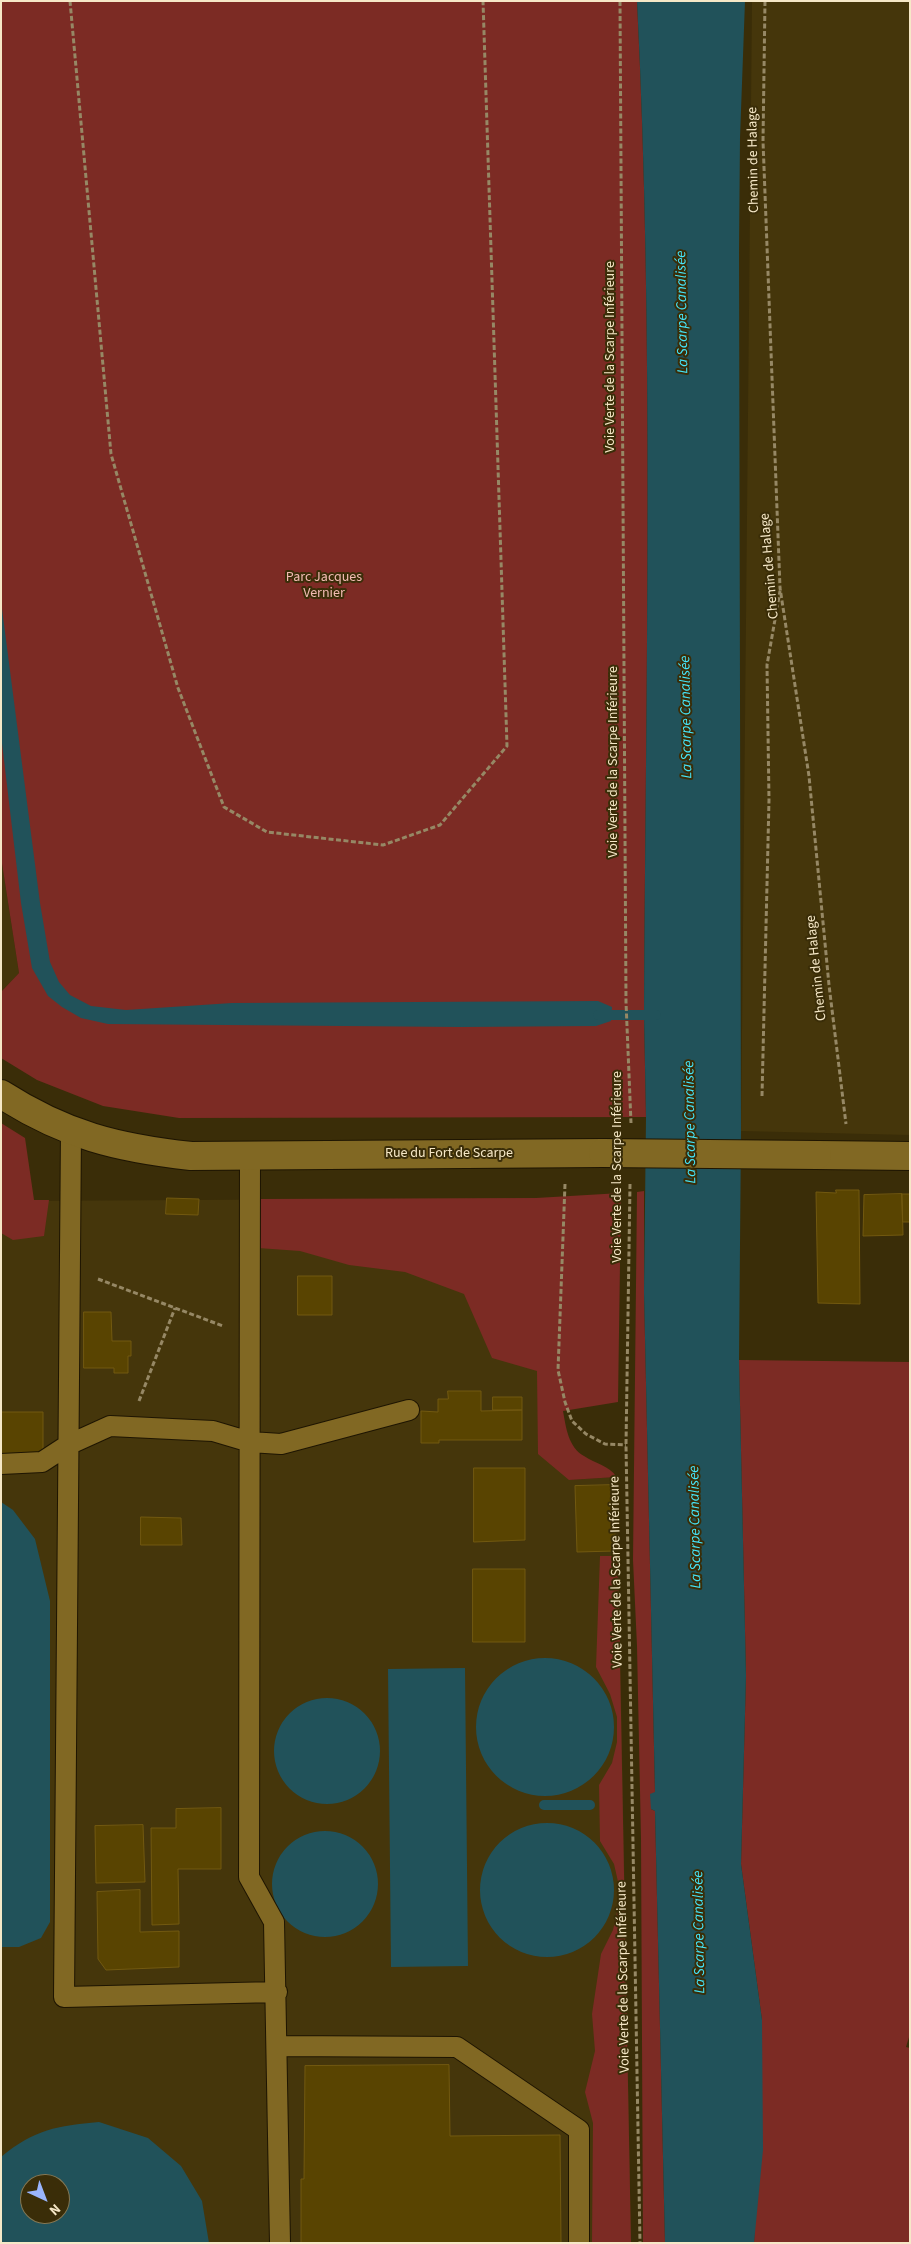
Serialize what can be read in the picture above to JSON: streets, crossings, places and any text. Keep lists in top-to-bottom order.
{
  "streets": {
    "main road": ["Rue du Fort de Scarpe"],
    "path": ["Chemin de Halage", "Voie Verte de la Scarpe Inférieure"]
  },
  "crossings": [
    ["Chemin de Halage", "Rue du Fort de Scarpe"]
  ],
  "water": ["La Scarpe Canalisée"],
  "parks": ["Parc Jacques Vernier"],
  "north": "bottom right"
}
